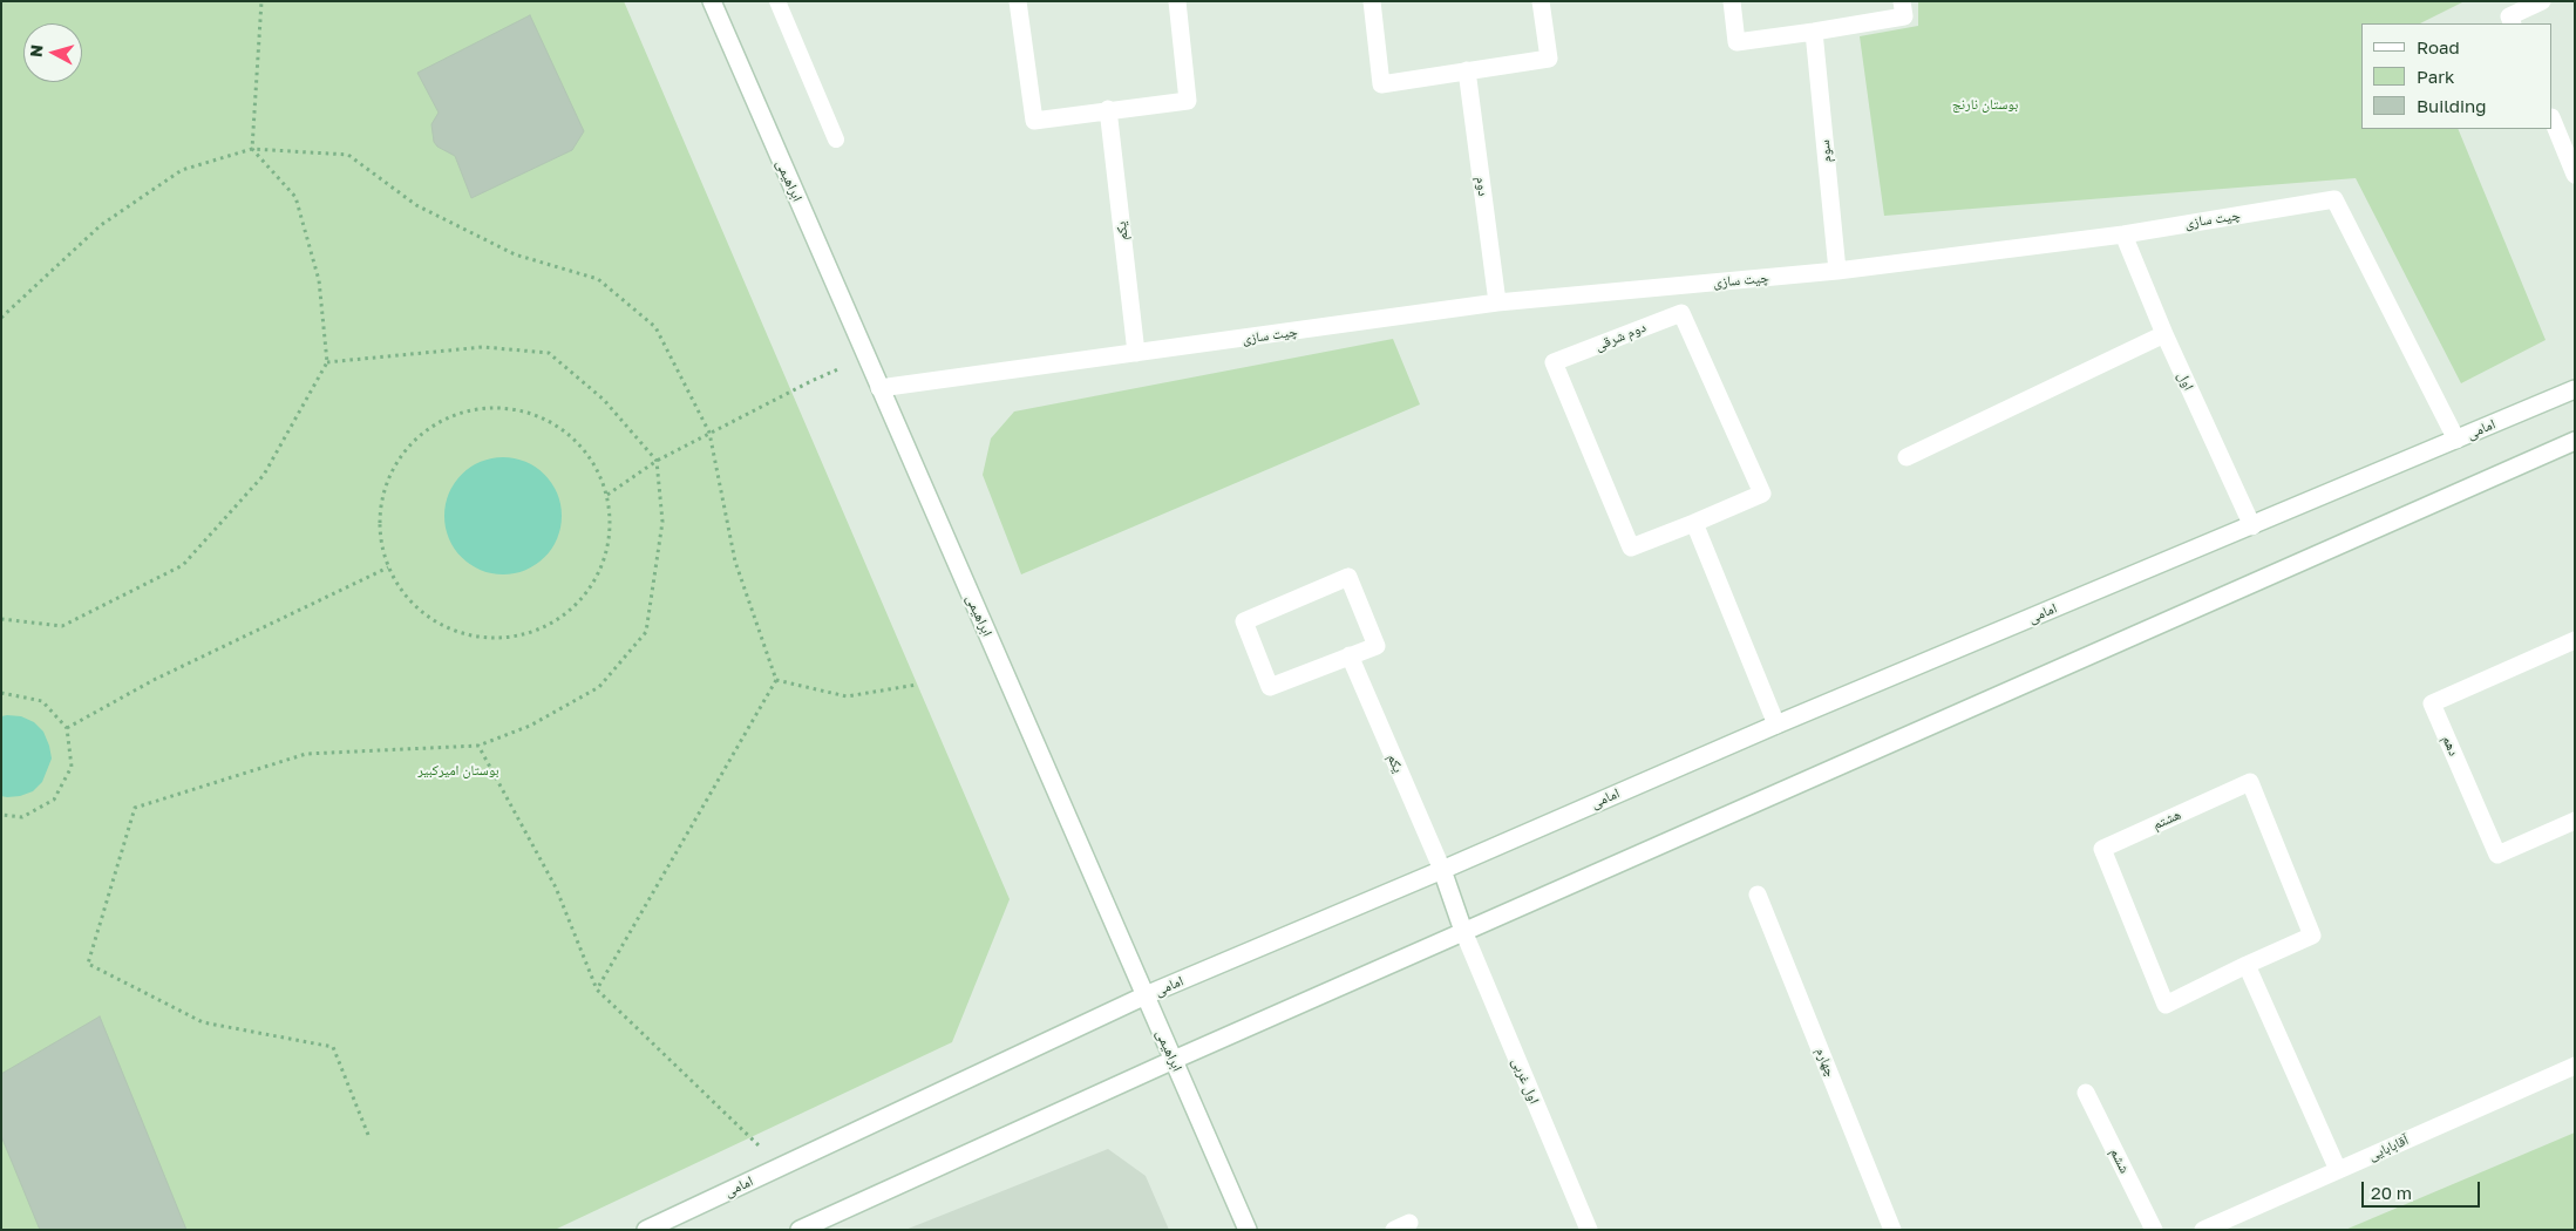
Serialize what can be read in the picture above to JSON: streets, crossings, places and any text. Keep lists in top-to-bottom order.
{
  "streets": {
    "street": [
      "سوم",
      "ابراهیمی",
      "دوم",
      "چیت سازی",
      "یکم",
      "دوم شرقی",
      "اول",
      "امامی",
      "دهم",
      "هشتم",
      "چهارم",
      "اول غربی",
      "آقابابایی",
      "ششم"
    ]
  },
  "crossings": [
    ["سوم", "چیت سازی"],
    ["ابراهیمی", "چیت سازی"],
    ["ابراهیمی", "امامی"],
    ["دوم", "چیت سازی"],
    ["چیت سازی", "یکم"],
    ["چیت سازی", "اول"],
    ["چیت سازی", "امامی"],
    ["یکم", "امامی"],
    ["یکم", "اول غربی"],
    ["اول", "امامی"]
  ],
  "parks": ["بوستان نارنج", "بوستان امیرکبیر"],
  "legend": ["Road", "Park", "Building"],
  "scale_bar": "20 m",
  "north": "left"
}
